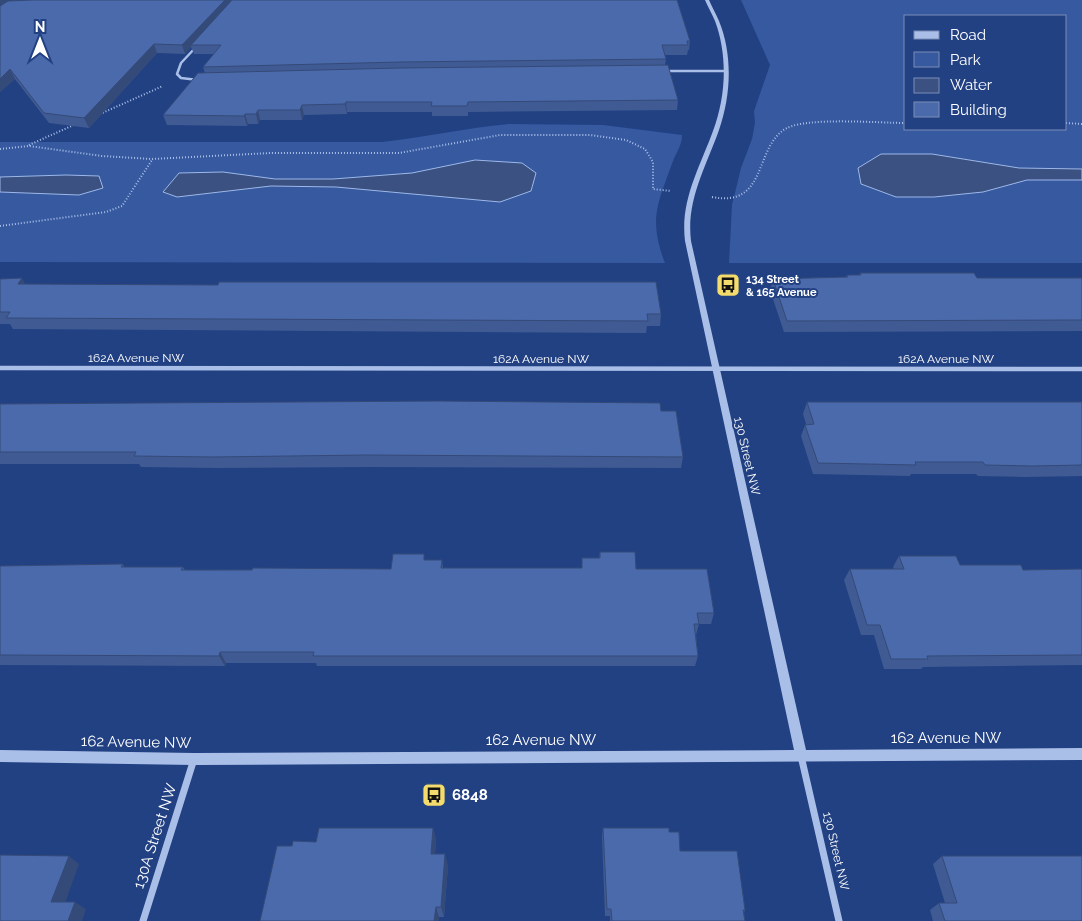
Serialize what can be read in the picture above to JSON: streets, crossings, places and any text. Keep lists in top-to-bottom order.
{
  "streets": {
    "street": [
      "162A Avenue NW",
      "130 Street NW",
      "162 Avenue NW",
      "130A Street NW"
    ]
  },
  "crossings": [
    ["162A Avenue NW", "130 Street NW"],
    ["130 Street NW", "162 Avenue NW"],
    ["162 Avenue NW", "130A Street NW"]
  ],
  "places": {
    "bus stop": ["134 Street & 165 Avenue", "6848"]
  },
  "legend": [
    "Road",
    "Park",
    "Water",
    "Building"
  ],
  "north": "top"
}
